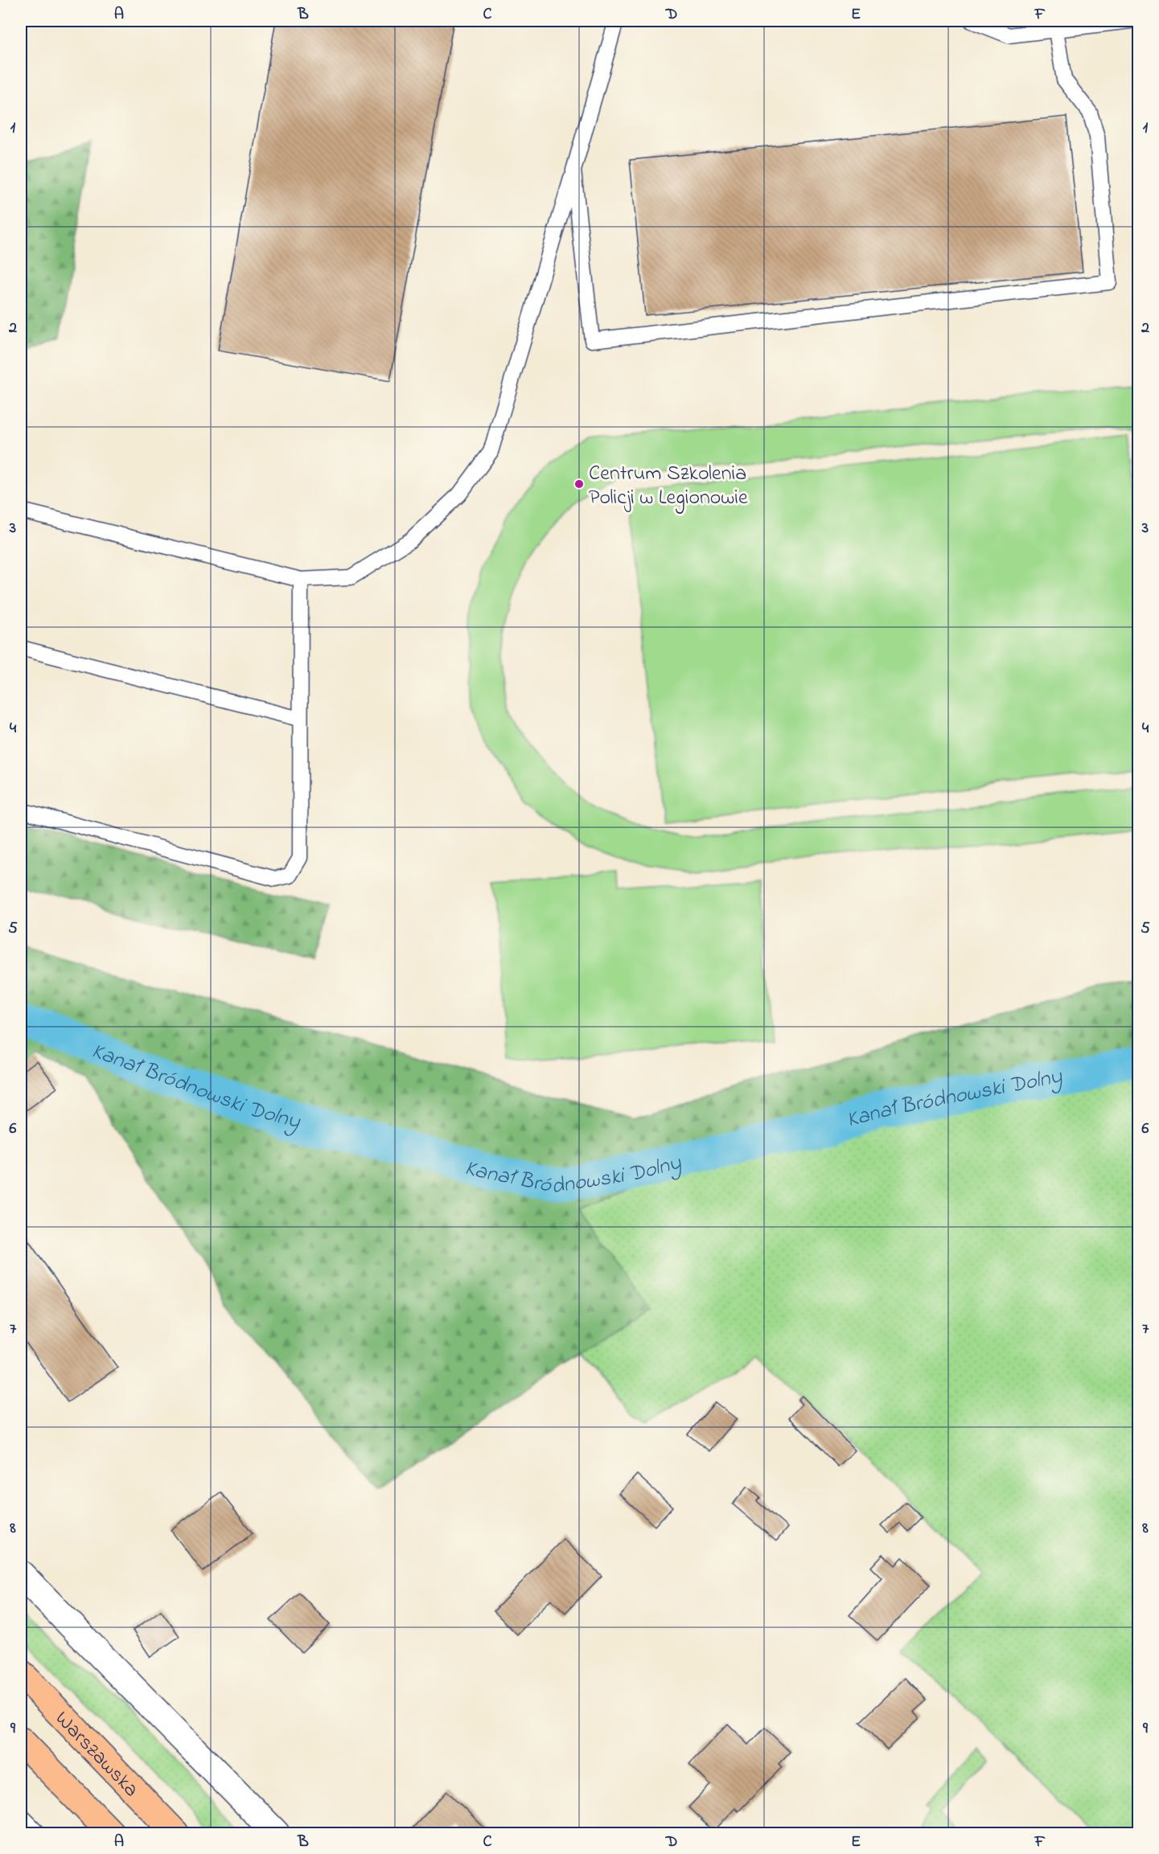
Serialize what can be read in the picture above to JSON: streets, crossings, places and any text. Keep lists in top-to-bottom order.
{
  "streets": {
    "main road": ["Warszawska"]
  },
  "water": ["Kanał Bródnowski Dolny"],
  "places": ["Centrum Szkolenia Policji w Legionowie"],
  "grid": {
    "columns": [
      "A",
      "B",
      "C",
      "D",
      "E",
      "F"
    ],
    "rows": [
      "1",
      "2",
      "3",
      "4",
      "5",
      "6",
      "7",
      "8",
      "9"
    ]
  }
}
